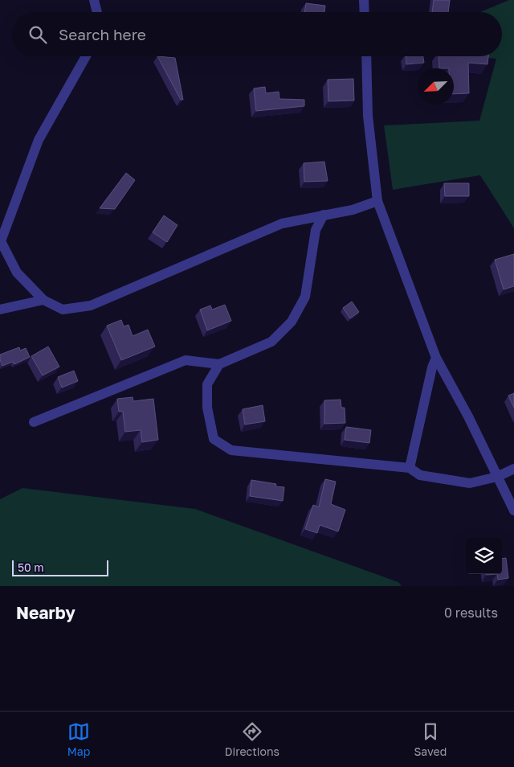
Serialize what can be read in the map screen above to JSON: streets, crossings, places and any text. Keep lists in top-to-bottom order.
{
  "scale_bar": "50 m",
  "north": "bottom left",
  "page": {
    "search": "Search here",
    "scale": "50 m",
    "heading": ["Nearby", "0 results"],
    "nav": ["Map", "Directions", "Saved"]
  }
}
